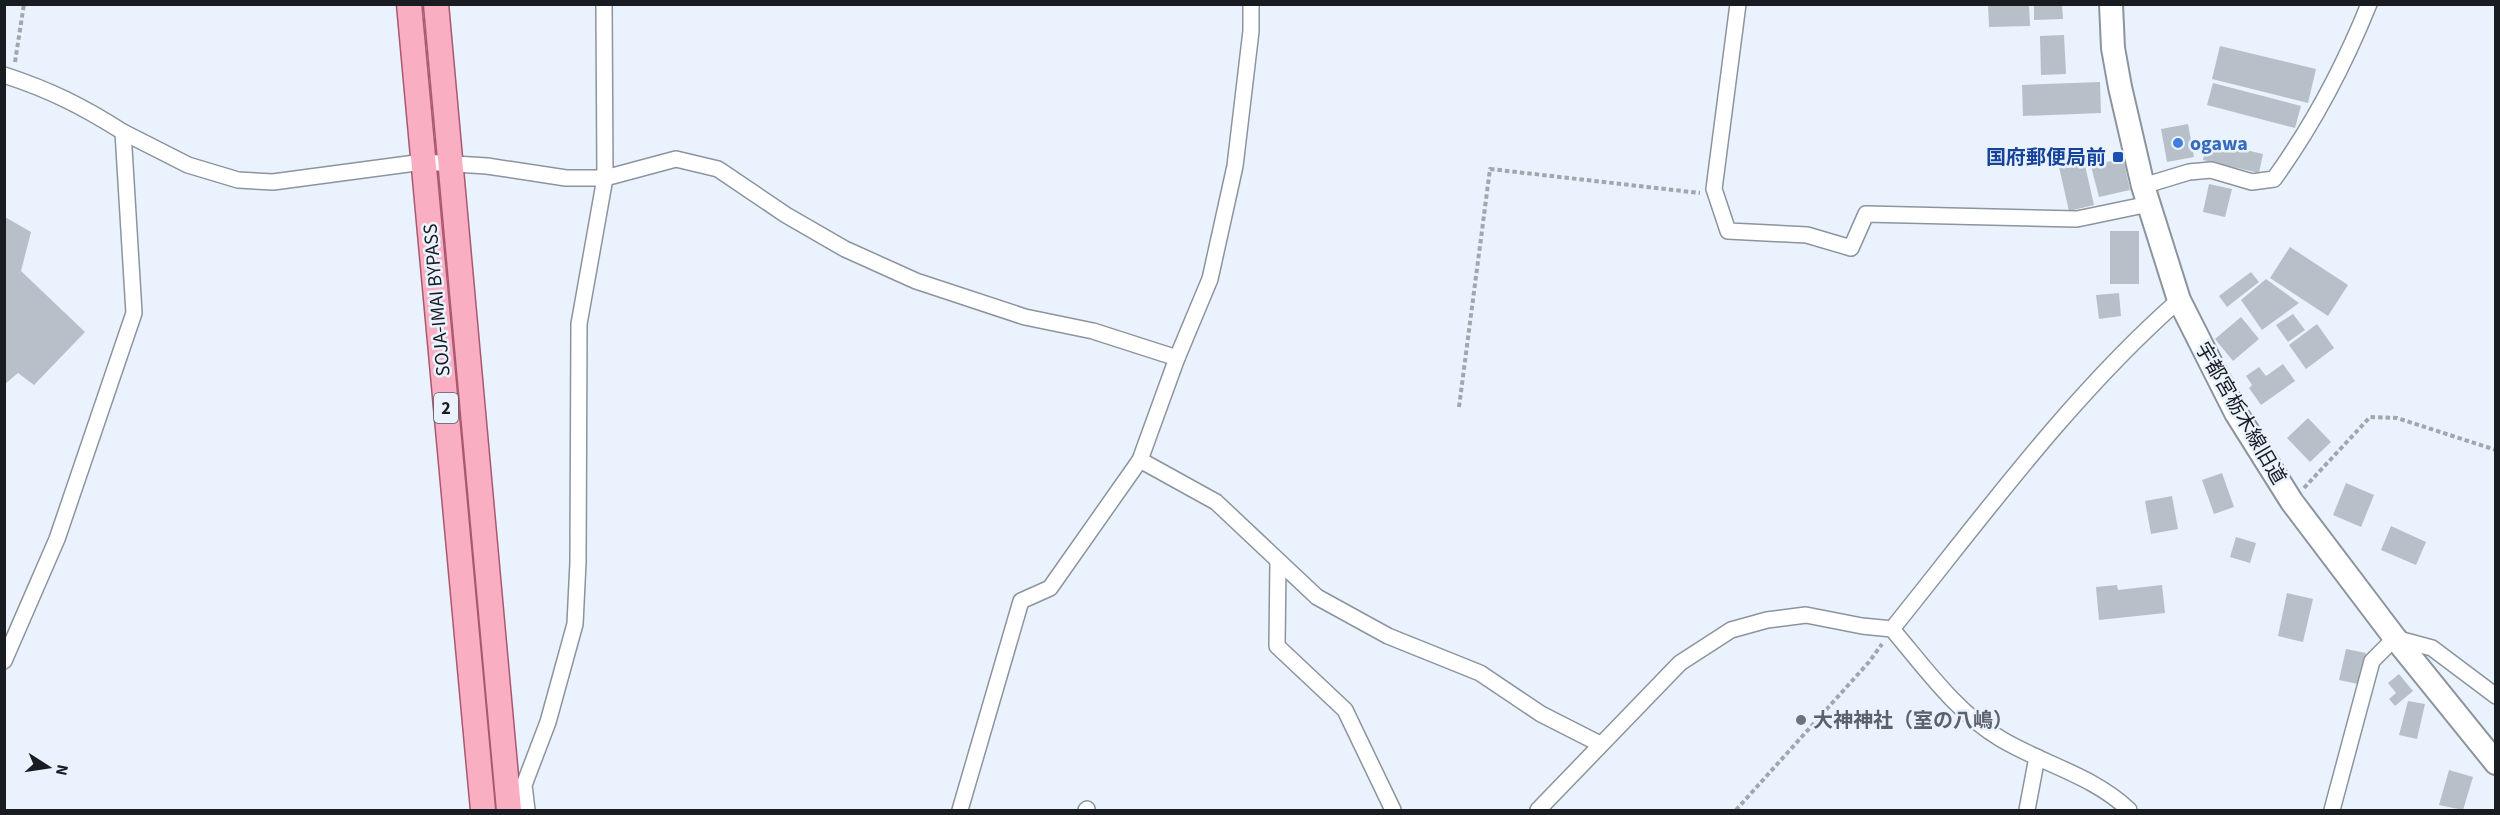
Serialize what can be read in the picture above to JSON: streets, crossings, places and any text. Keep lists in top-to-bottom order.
{
  "streets": {
    "main road": ["SOJA-IMAI BYPASS", "2"],
    "street": ["宇都宮栃木線旧道"]
  },
  "places": {
    "other": ["ogawa", "大神神社（室の八嶋）"],
    "transit": ["国府郵便局前"]
  },
  "north": "right"
}
